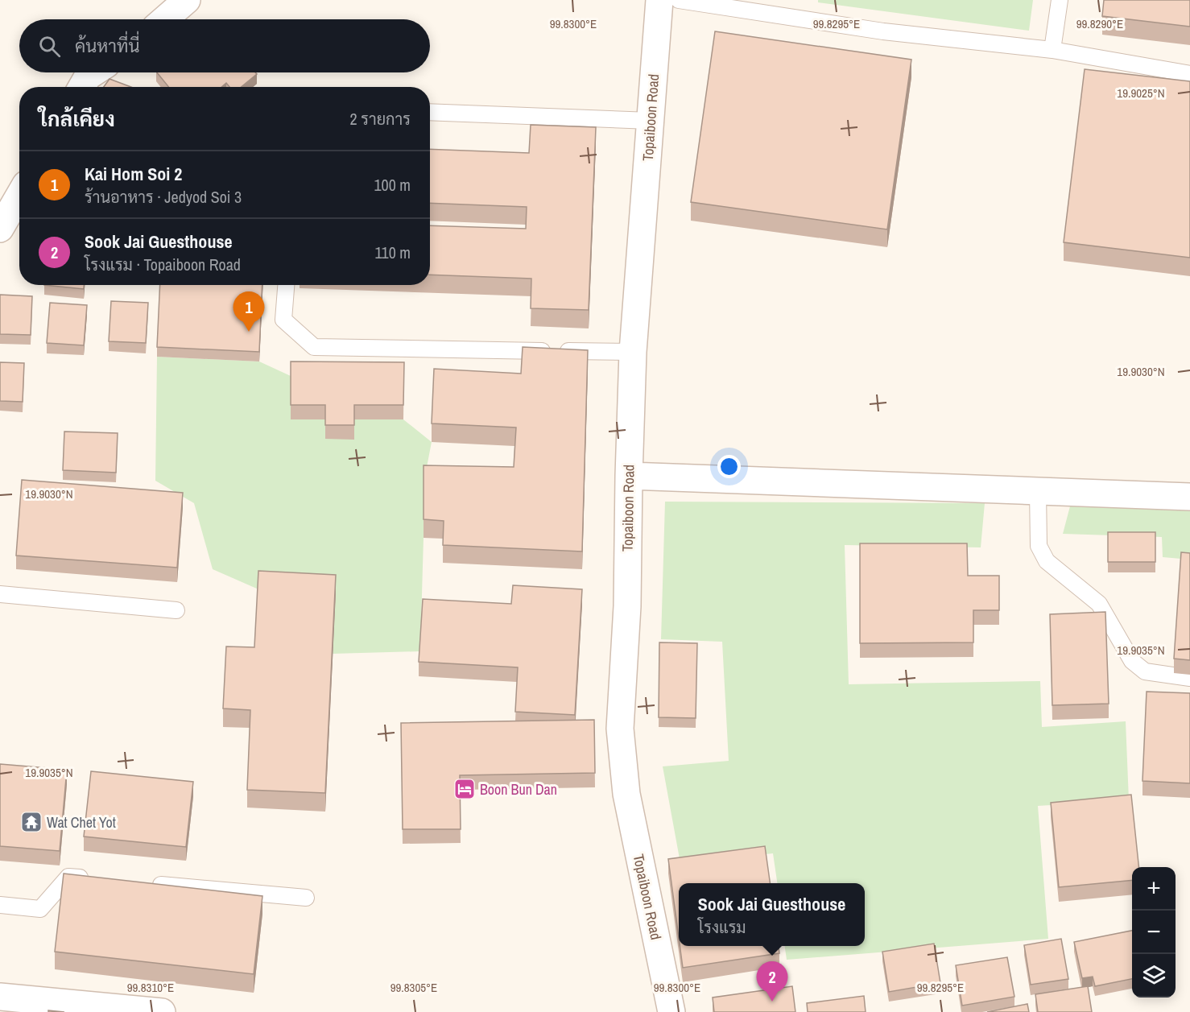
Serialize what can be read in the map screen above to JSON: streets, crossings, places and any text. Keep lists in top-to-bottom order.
{
  "streets": {
    "street": ["Topaiboon Road"]
  },
  "places": {
    "hotel": ["Boon Bun Dan"],
    "temple": ["Wat Chet Yot"]
  },
  "page": {
    "search": "ค้นหาที่นี่",
    "heading": ["ใกล้เคียง", "2 รายการ"],
    "list": [
      {
        "mark": "1",
        "name": "Kai Hom Soi 2",
        "note": "ร้านอาหาร · Jedyod Soi 3",
        "value": "100 m"
      },
      {
        "mark": "2",
        "name": "Sook Jai Guesthouse",
        "note": "โรงแรม · Topaiboon Road",
        "value": "110 m"
      }
    ],
    "pins": ["1", "2"],
    "map_buttons": ["+", "−"],
    "popup": ["Sook Jai Guesthouse", "โรงแรม"]
  },
  "coordinates": [
    "99.8300°E",
    "99.8295°E",
    "99.8290°E",
    "19.9025°N",
    "19.9030°N",
    "19.9035°N",
    "99.8310°E",
    "99.8305°E"
  ]
}
